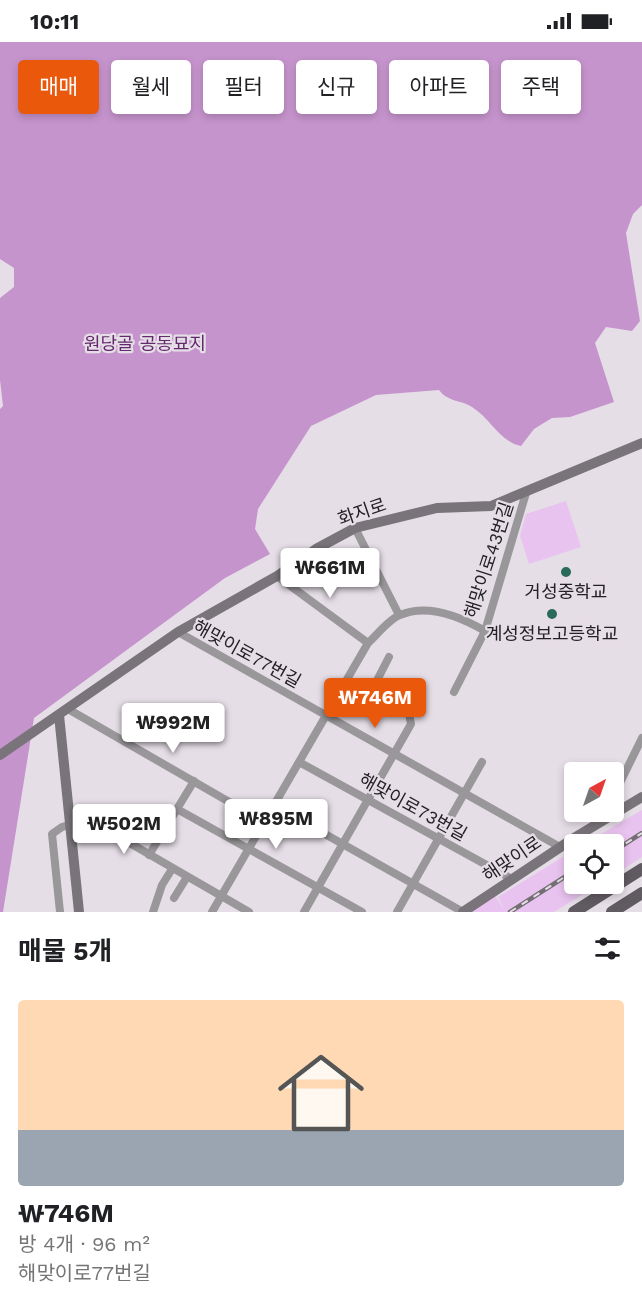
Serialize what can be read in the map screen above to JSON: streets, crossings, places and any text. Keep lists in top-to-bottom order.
{
  "streets": {
    "street": [
      "화지로",
      "해맞이로43번길",
      "해맞이로77번길",
      "해맞이로73번길",
      "해맞이로"
    ]
  },
  "crossings": [
    ["화지로", "해맞이로43번길"],
    ["화지로", "해맞이로77번길"],
    ["해맞이로77번길", "해맞이로"],
    ["해맞이로73번길", "해맞이로"]
  ],
  "parks": ["원당골 공동묘지"],
  "places": ["거성중학교", "계성정보고등학교"],
  "north": "top right",
  "page": {
    "status": "10:11",
    "chip": [
      "매매",
      "월세",
      "필터",
      "신규",
      "아파트",
      "주택"
    ],
    "price": [
      "₩661M",
      "₩746M",
      "₩992M",
      "₩895M",
      "₩502M"
    ],
    "heading": "매물 5개",
    "list": [
      {
        "name": "₩746M",
        "note": "방 4개 · 96 m² · 해맞이로77번길"
      }
    ]
  }
}
